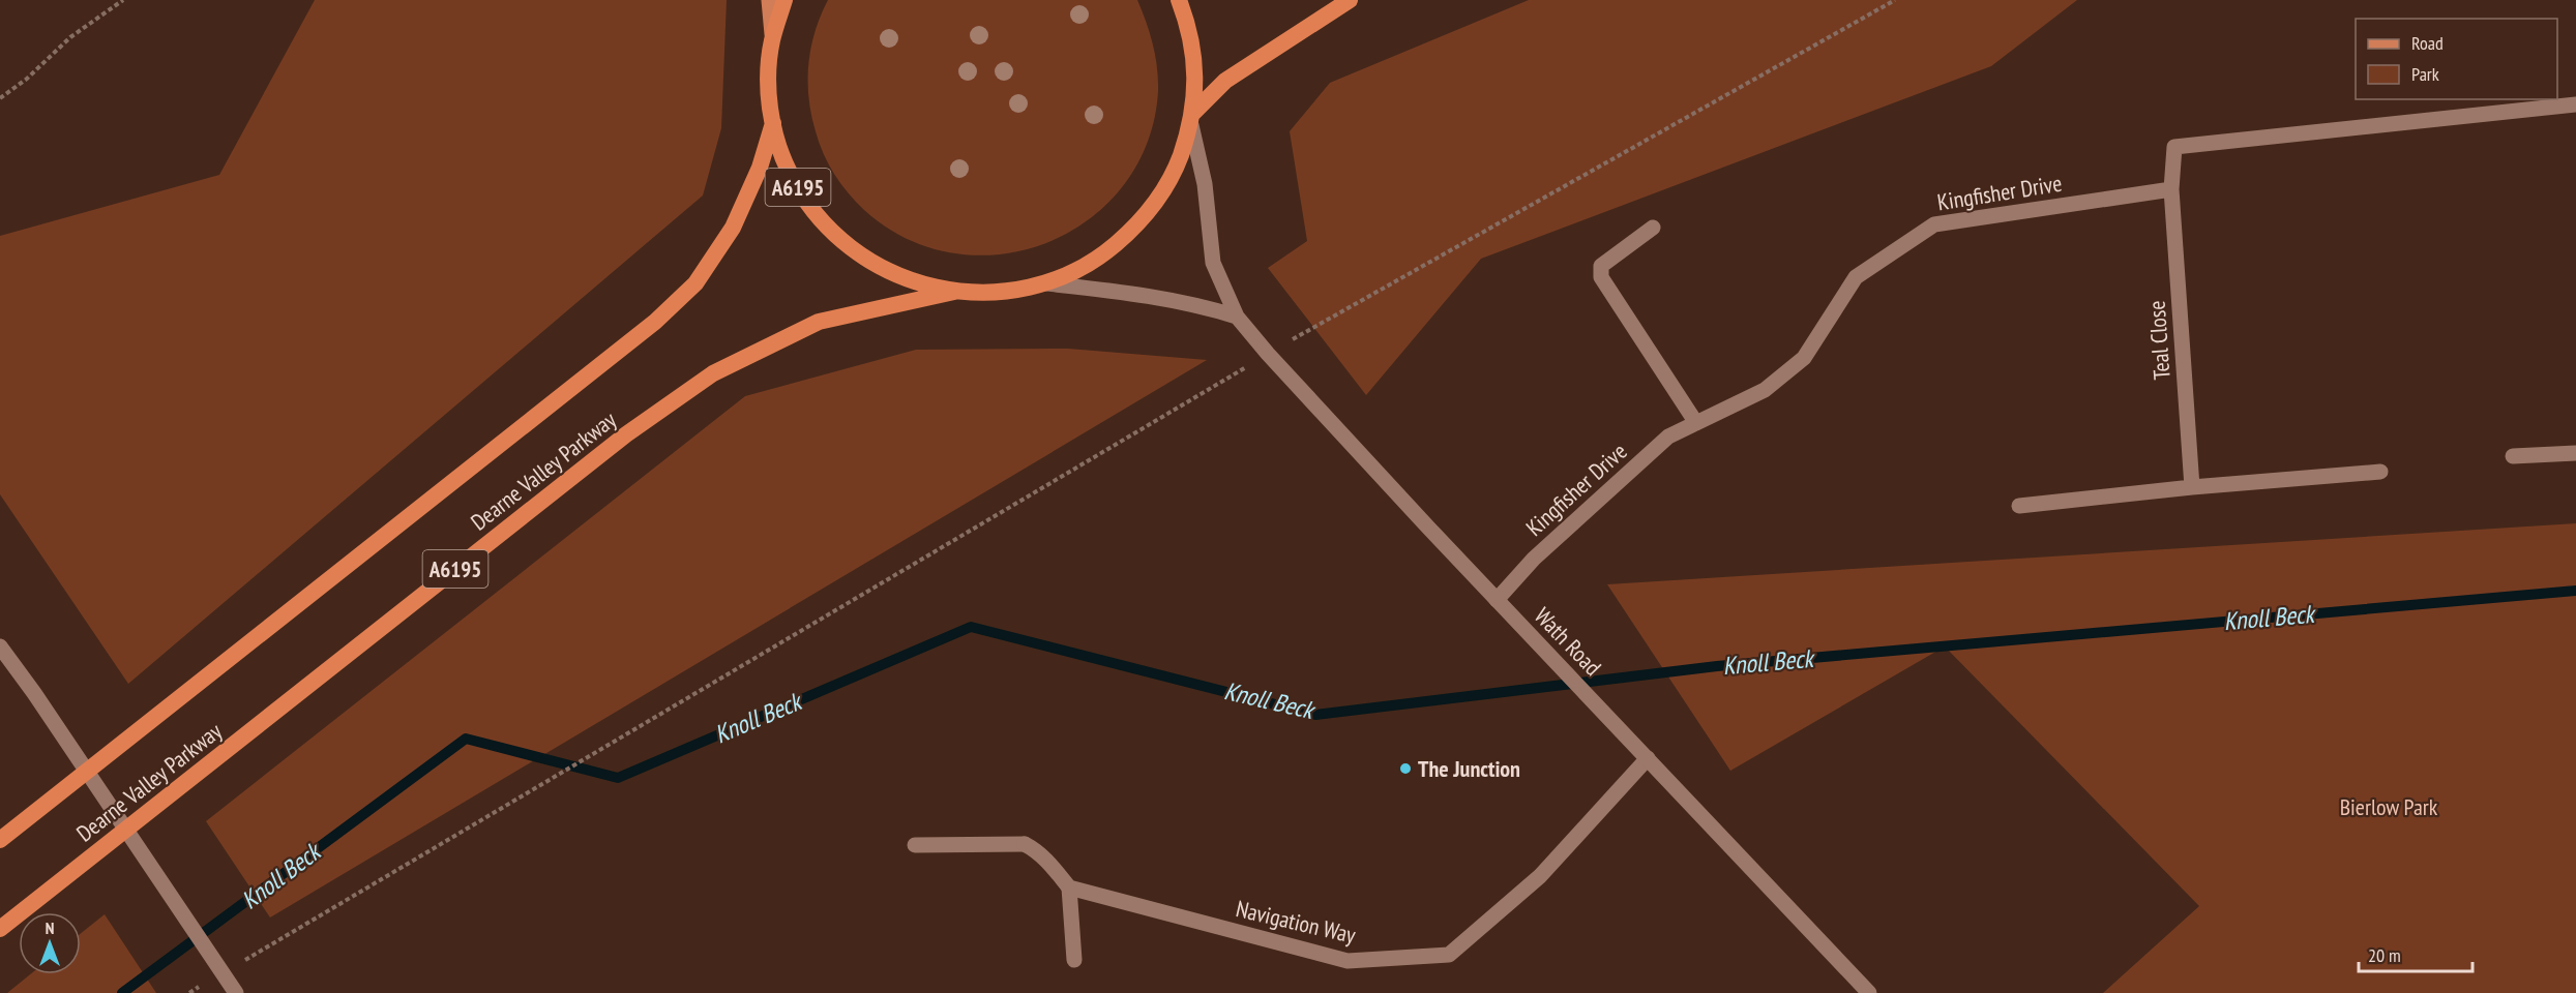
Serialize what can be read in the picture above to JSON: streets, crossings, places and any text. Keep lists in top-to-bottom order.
{
  "streets": {
    "highway": ["A6195", "Dearne Valley Parkway"],
    "street": [
      "Kingfisher Drive",
      "Teal Close",
      "Wath Road",
      "Navigation Way"
    ]
  },
  "crossings": [
    ["A6195", "Dearne Valley Parkway"],
    ["A6195", "Wath Road"],
    ["Kingfisher Drive", "Teal Close"],
    ["Kingfisher Drive", "Wath Road"],
    ["Wath Road", "Navigation Way"]
  ],
  "water": ["Knoll Beck"],
  "parks": ["Bierlow Park"],
  "places": ["The Junction"],
  "legend": ["Road", "Park"],
  "scale_bar": "20 m",
  "north": "top"
}
